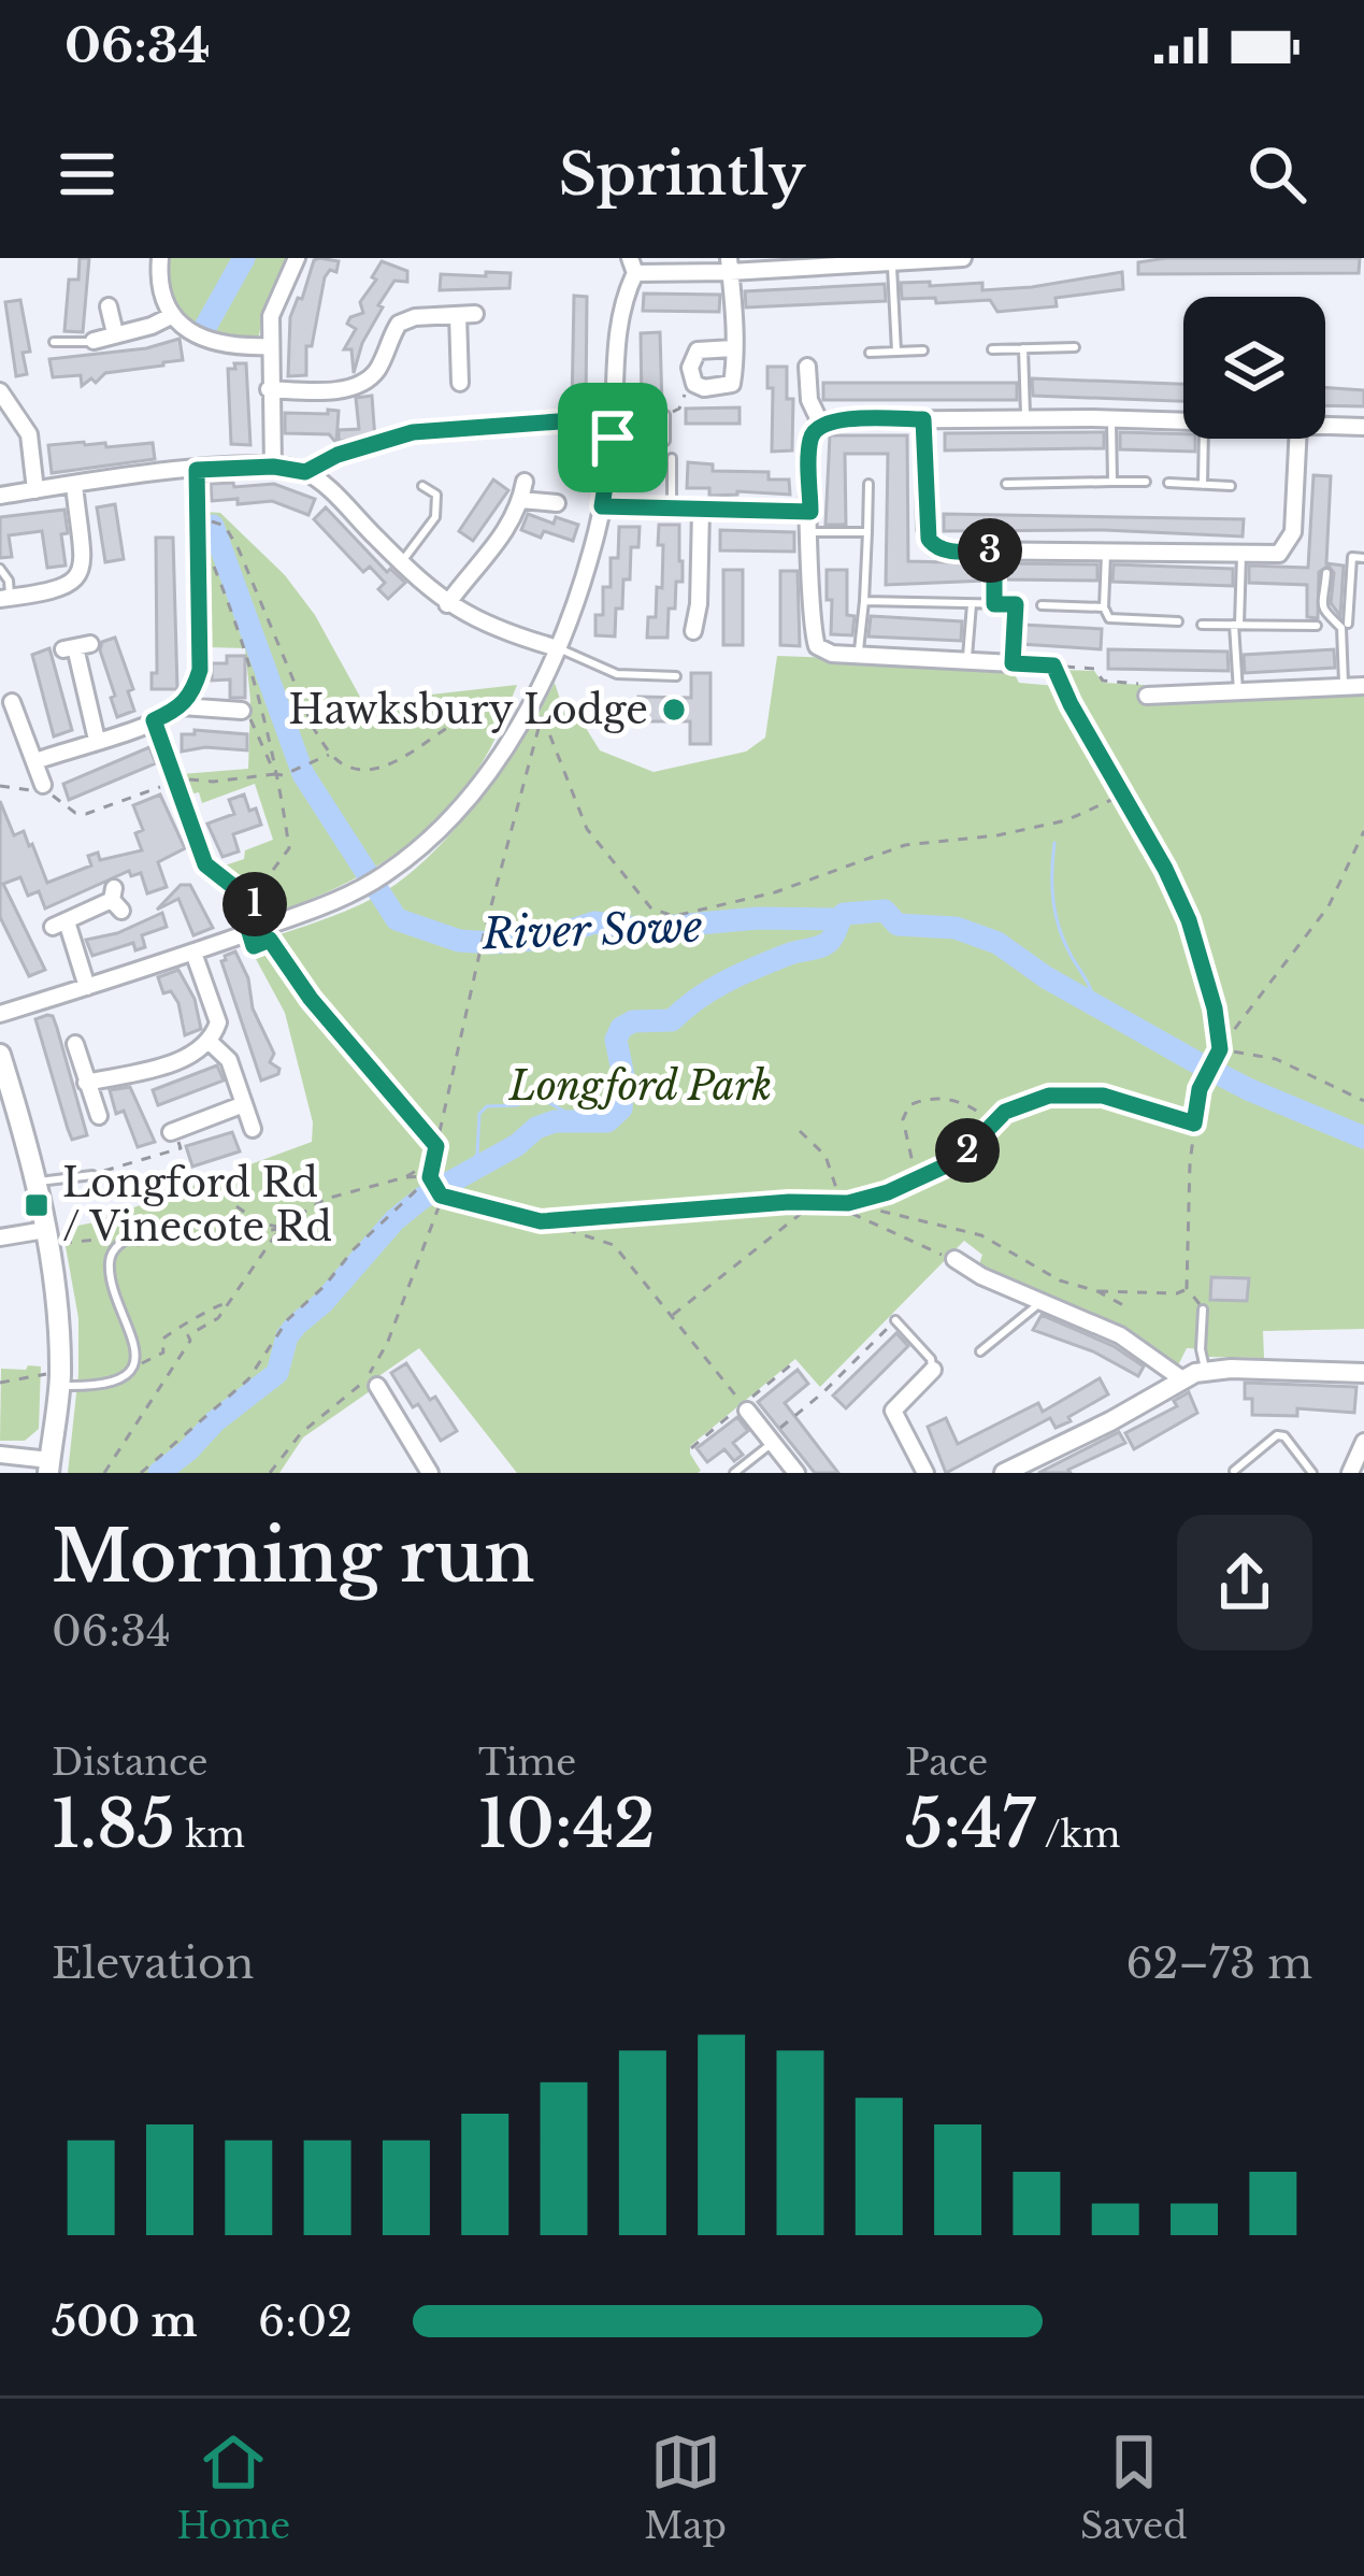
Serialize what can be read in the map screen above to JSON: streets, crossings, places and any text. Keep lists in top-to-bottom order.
{
  "water": ["River Sowe"],
  "parks": ["Longford Park"],
  "places": {
    "other": ["Hawksbury Lodge"],
    "transit": ["Longford Rd / Vinecote Rd"]
  },
  "page": {
    "status": "06:34",
    "header": "Sprintly",
    "pins": ["3", "1", "2"],
    "heading": ["Morning run", "06:34"],
    "stats": [
      ["Distance", "1.85 km"],
      ["Time", "10:42"],
      ["Pace", "5:47 /km"]
    ],
    "chart": ["Elevation", "62–73 m"],
    "list": [
      {
        "name": "500 m",
        "note": "6:02"
      }
    ],
    "tabs": ["Home", "Map", "Saved"]
  }
}
